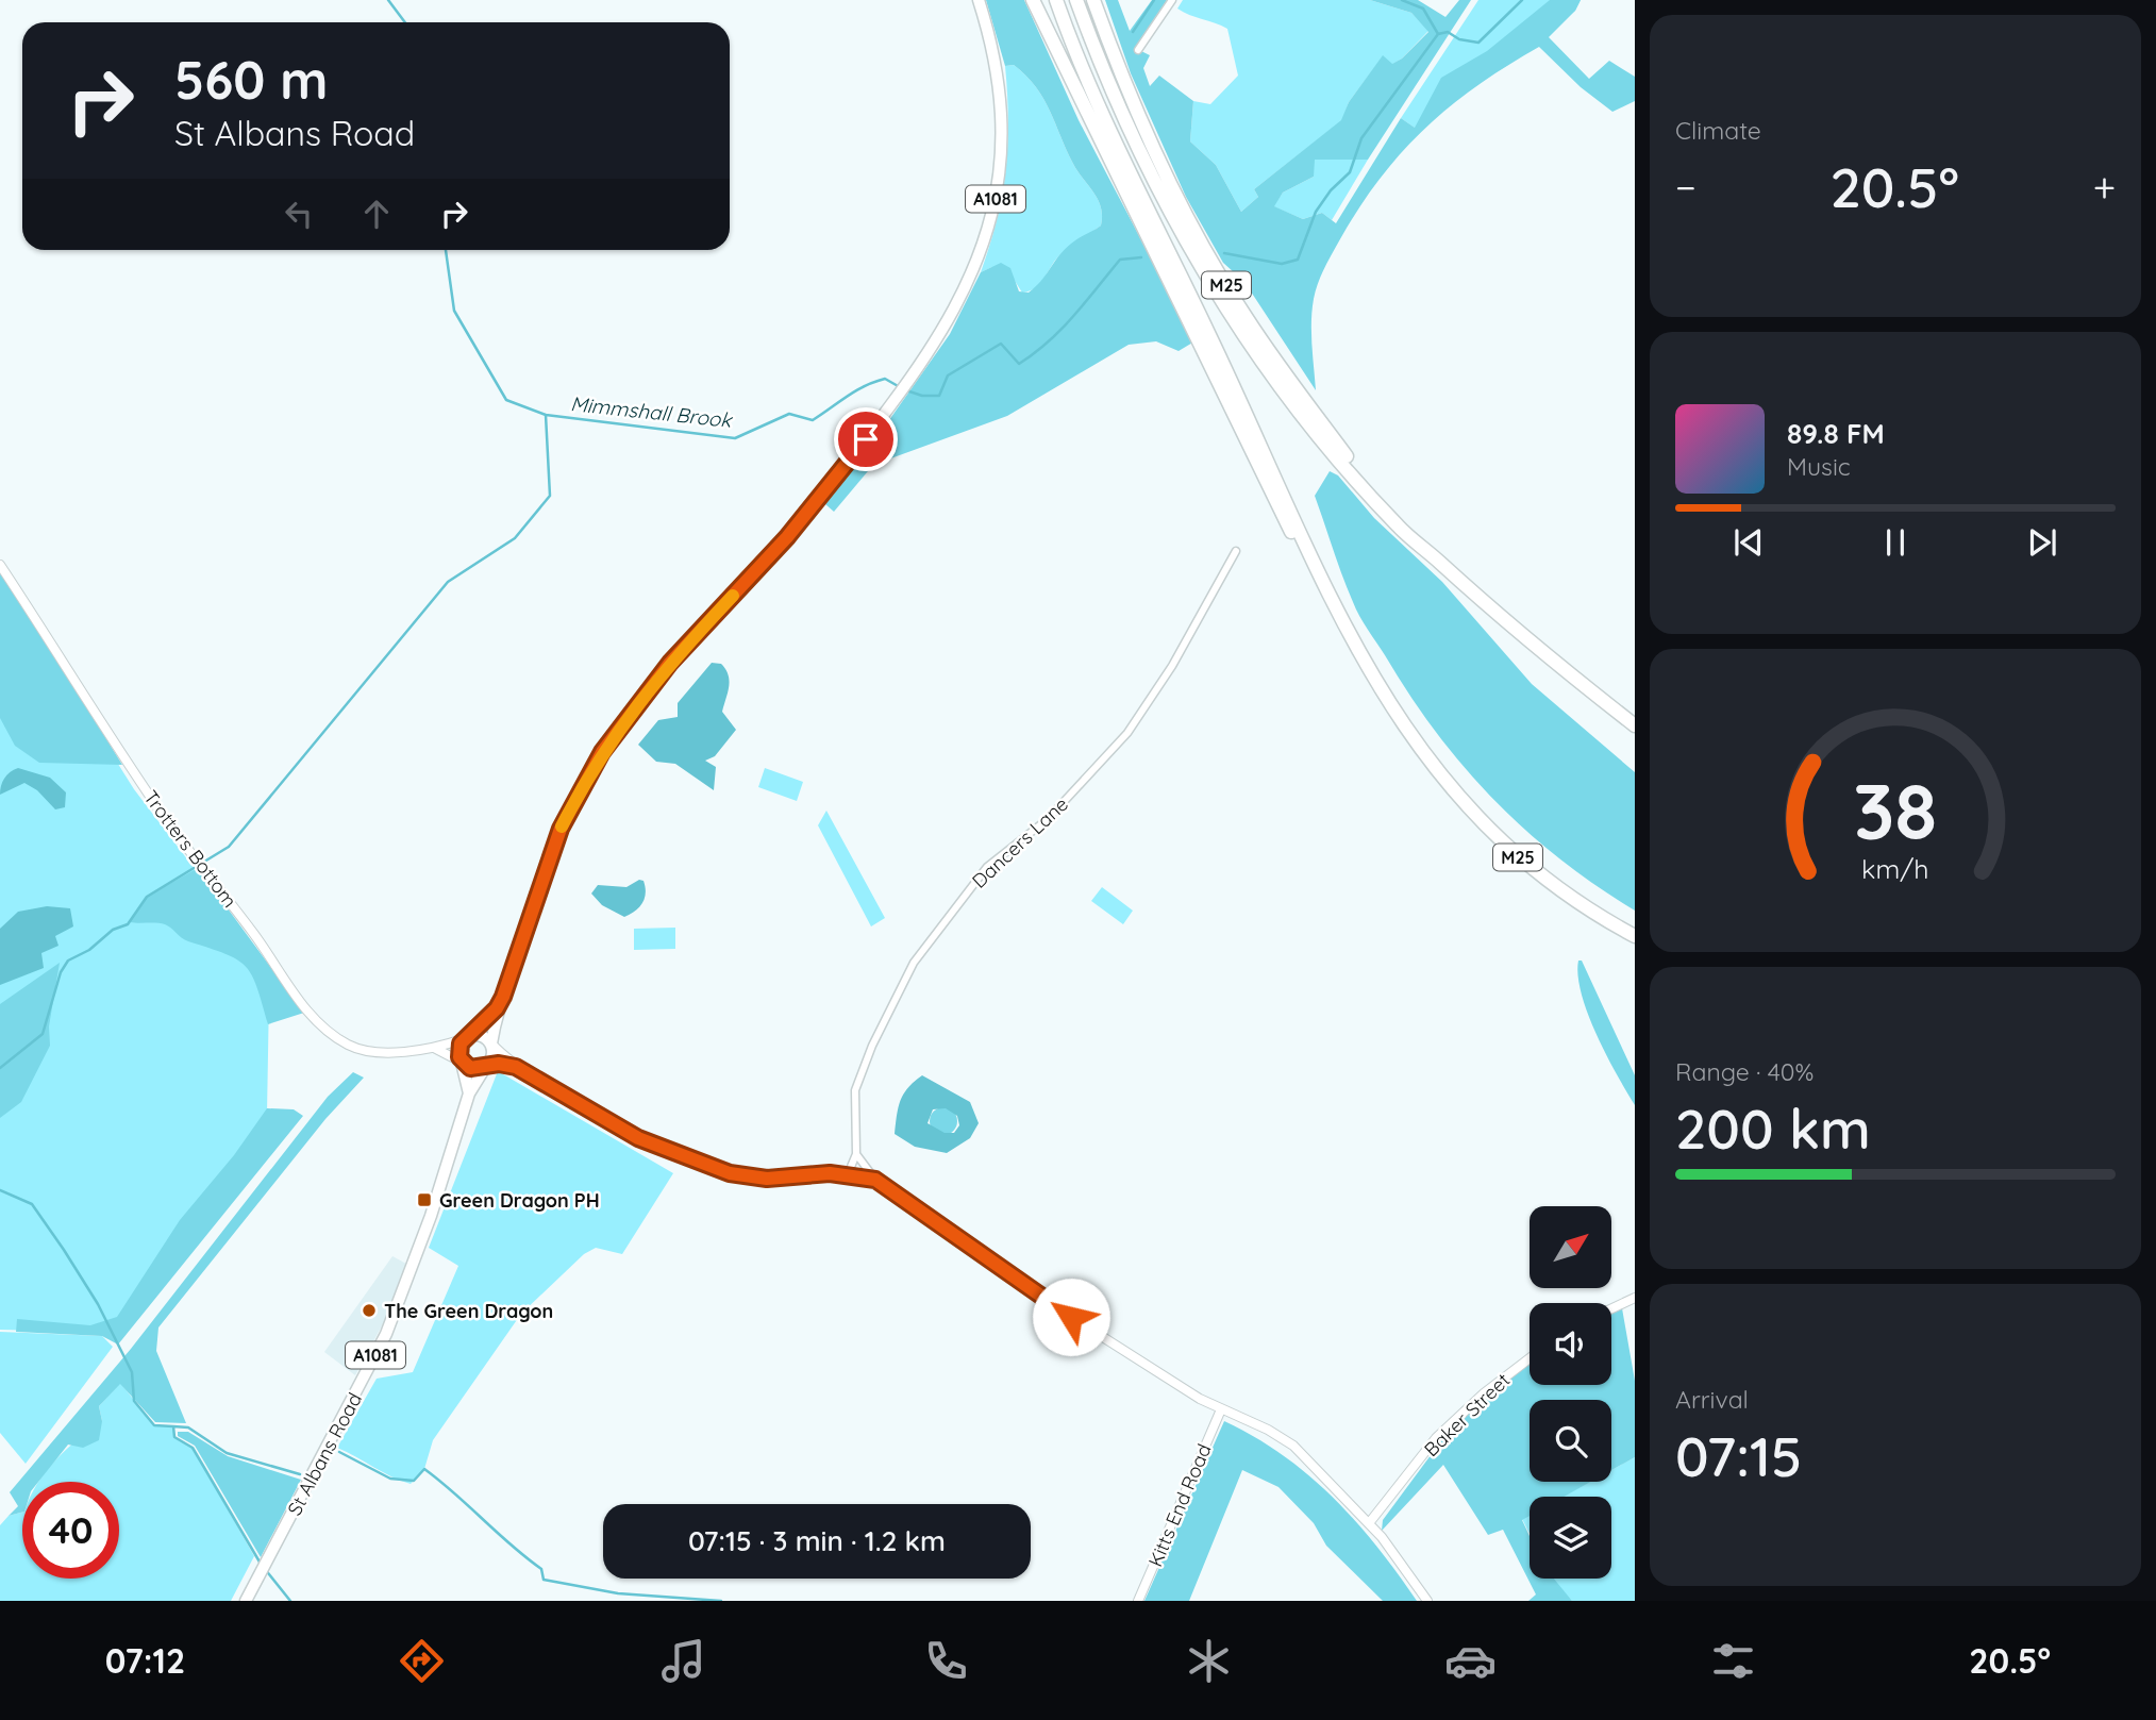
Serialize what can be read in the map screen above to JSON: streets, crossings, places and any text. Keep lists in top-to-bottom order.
{
  "streets": {
    "highway": ["M25"],
    "main road": ["A1081", "St Albans Road"],
    "street": [
      "Dancers Lane",
      "Trotters Bottom",
      "Baker Street",
      "Kitts End Road"
    ]
  },
  "crossings": [
    ["A1081", "Trotters Bottom"],
    ["A1081", "St Albans Road"],
    ["Trotters Bottom", "St Albans Road"]
  ],
  "water": ["Mimmshall Brook"],
  "places": {
    "transit": ["Green Dragon PH"],
    "other": ["The Green Dragon"]
  },
  "north": "top right",
  "page": {
    "tile": [
      "Climate",
      ["Range · 40%", "200 km"],
      ["Arrival", "07:15"]
    ],
    "turn": ["560 m", "St Albans Road"],
    "heat": ["−", "20.5°", "+"],
    "song": ["89.8 FM", "Music"],
    "limit": "40",
    "trip": "07:15 · 3 min · 1.2 km",
    "tabs": ["07:12", "20.5°"],
    "gauge": ["38", "km/h"]
  }
}
